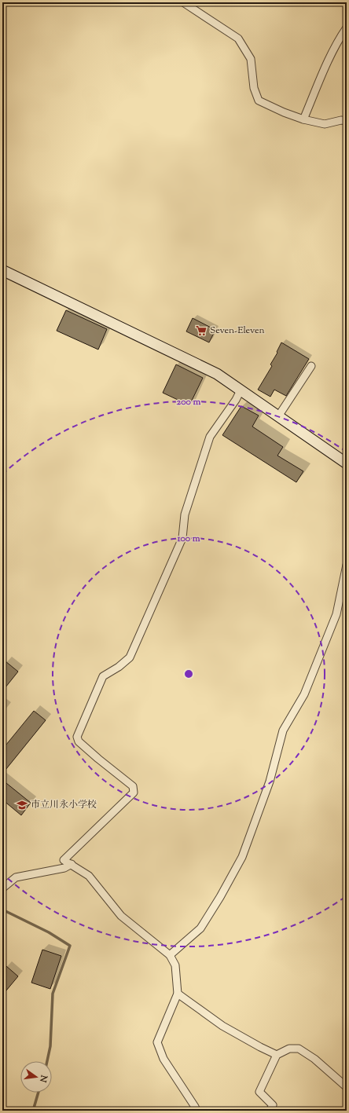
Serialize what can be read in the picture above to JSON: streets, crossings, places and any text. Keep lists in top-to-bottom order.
{
  "places": {
    "supermarket": ["Seven-Eleven"],
    "school or university": ["市立川永小学校"]
  },
  "north": "right",
  "rings": ["200 m", "100 m"]
}
